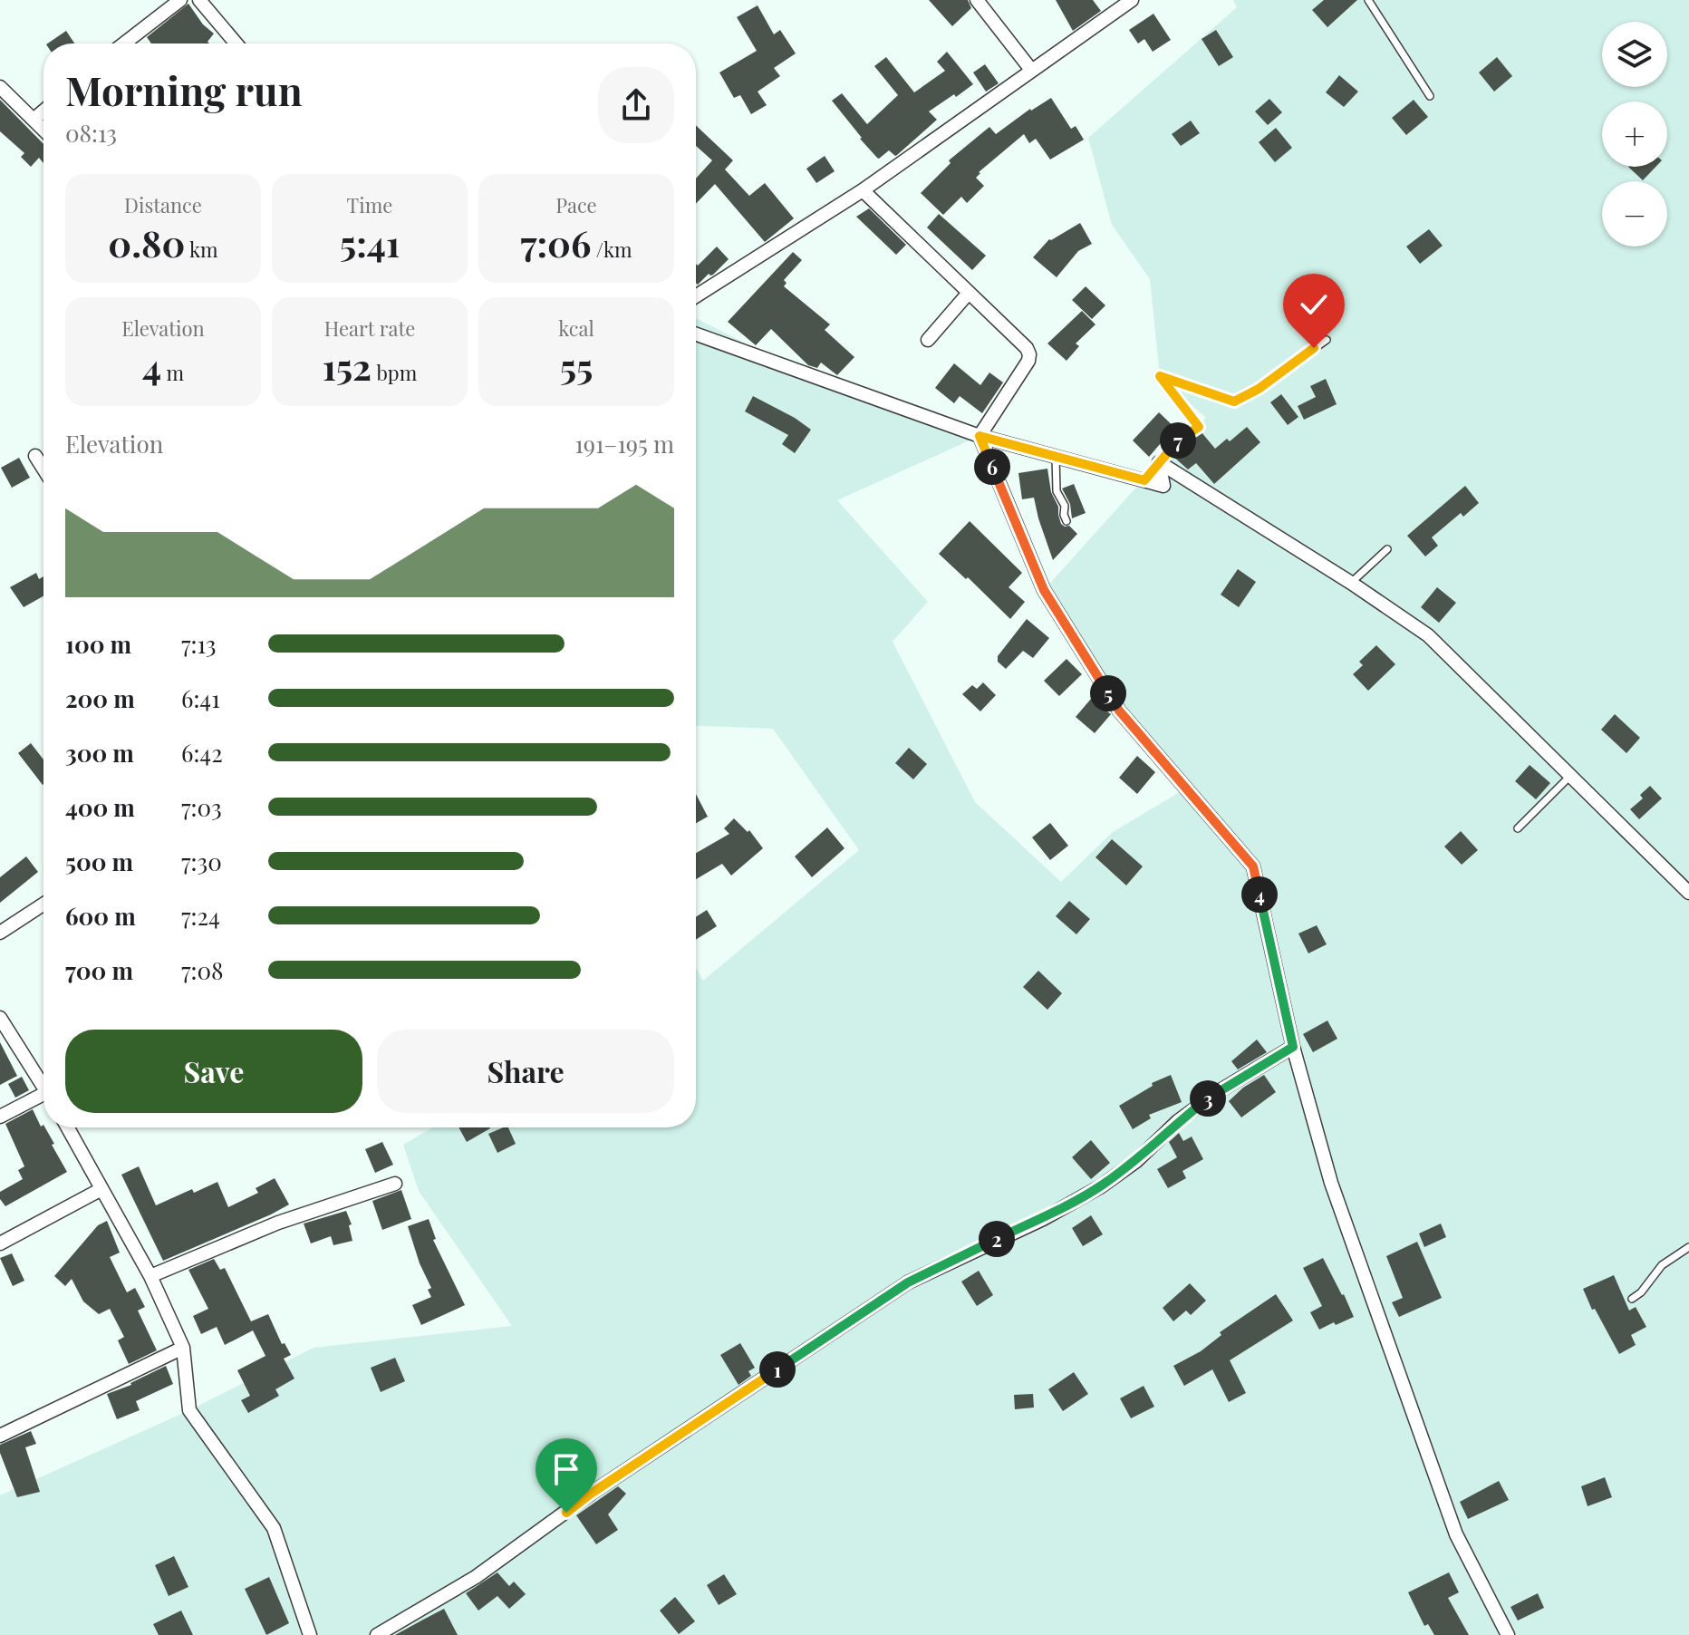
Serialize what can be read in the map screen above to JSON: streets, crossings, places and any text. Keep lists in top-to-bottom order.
{
  "page": {
    "map_buttons": ["+", "−"],
    "heading": ["Morning run", "08:13"],
    "stats": [
      ["Distance", "0.80 km"],
      ["Time", "5:41"],
      ["Pace", "7:06 /km"],
      ["Elevation", "4 m"],
      ["Heart rate", "152 bpm"],
      ["kcal", "55"]
    ],
    "chart": ["Elevation", "191–195 m"],
    "pins": [
      "7",
      "6",
      "5",
      "4",
      "3",
      "2",
      "1"
    ],
    "list": [
      {
        "name": "100 m",
        "note": "7:13"
      },
      {
        "name": "200 m",
        "note": "6:41"
      },
      {
        "name": "300 m",
        "note": "6:42"
      },
      {
        "name": "400 m",
        "note": "7:03"
      },
      {
        "name": "500 m",
        "note": "7:30"
      },
      {
        "name": "600 m",
        "note": "7:24"
      },
      {
        "name": "700 m",
        "note": "7:08"
      }
    ],
    "buttons": ["Save", "Share"]
  }
}
